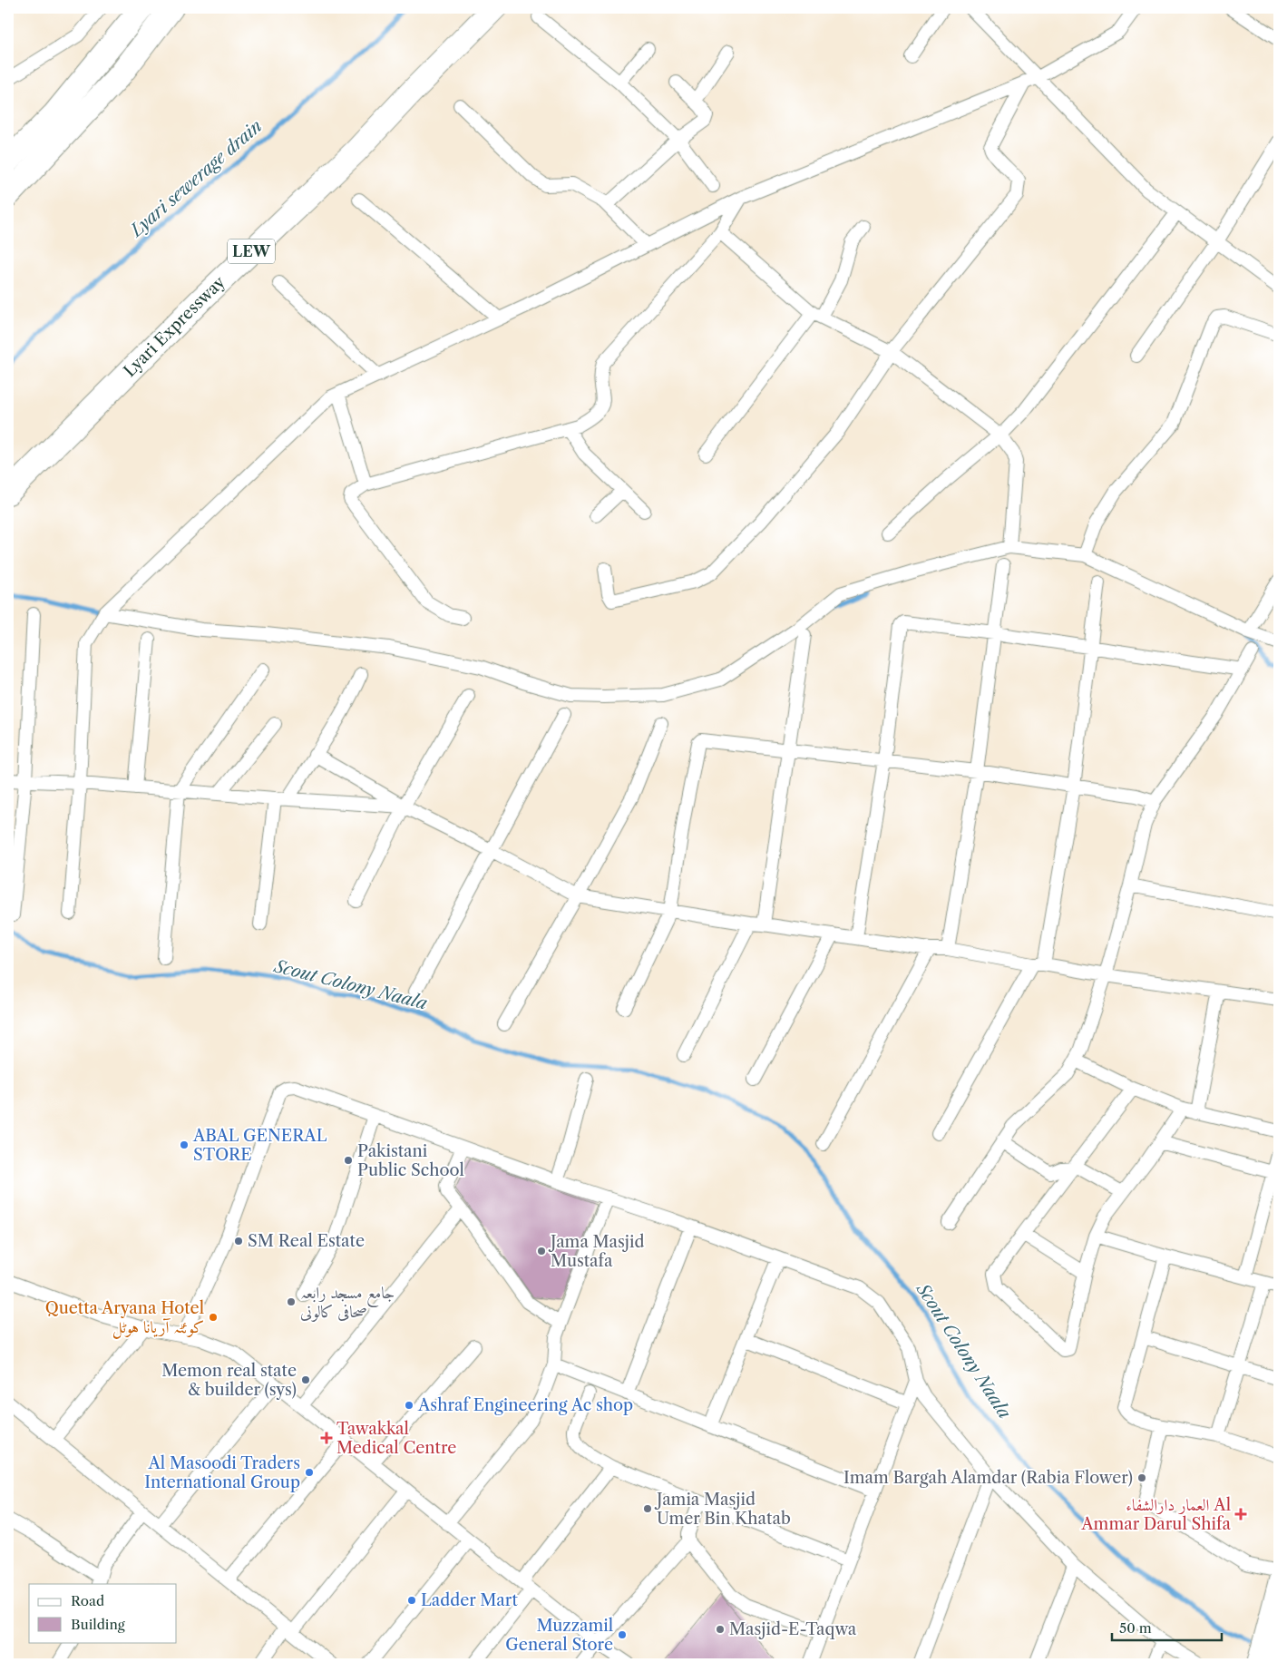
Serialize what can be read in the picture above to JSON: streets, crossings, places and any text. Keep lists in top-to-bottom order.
{
  "streets": {
    "highway": ["LEW", "Lyari Expressway"]
  },
  "water": ["Lyari sewerage drain", "Scout Colony Naala"],
  "places": {
    "other": [
      "ABAL GENERAL STORE",
      "Pakistani Public School",
      "SM Real Estate",
      "Jama Masjid Mustafa",
      "جامع مسجد رابعہ صحافی کالونی",
      "Quetta Aryana Hotel کوئٹہ آریانا ہوٹل",
      "Memon real state & builder (sys)",
      "Ashraf Engineering Ac shop",
      "Al Masoodi Traders International Group",
      "Imam Bargah Alamdar (Rabia Flower)",
      "Jamia Masjid Umer Bin Khatab",
      "Ladder Mart",
      "Masjid-E-Taqwa",
      "Muzzamil General Store"
    ],
    "health": ["Tawakkal Medical Centre", "العمار دارالشفاء Al Ammar Darul Shifa"]
  },
  "legend": ["Road", "Building"],
  "scale_bar": "50 m"
}
